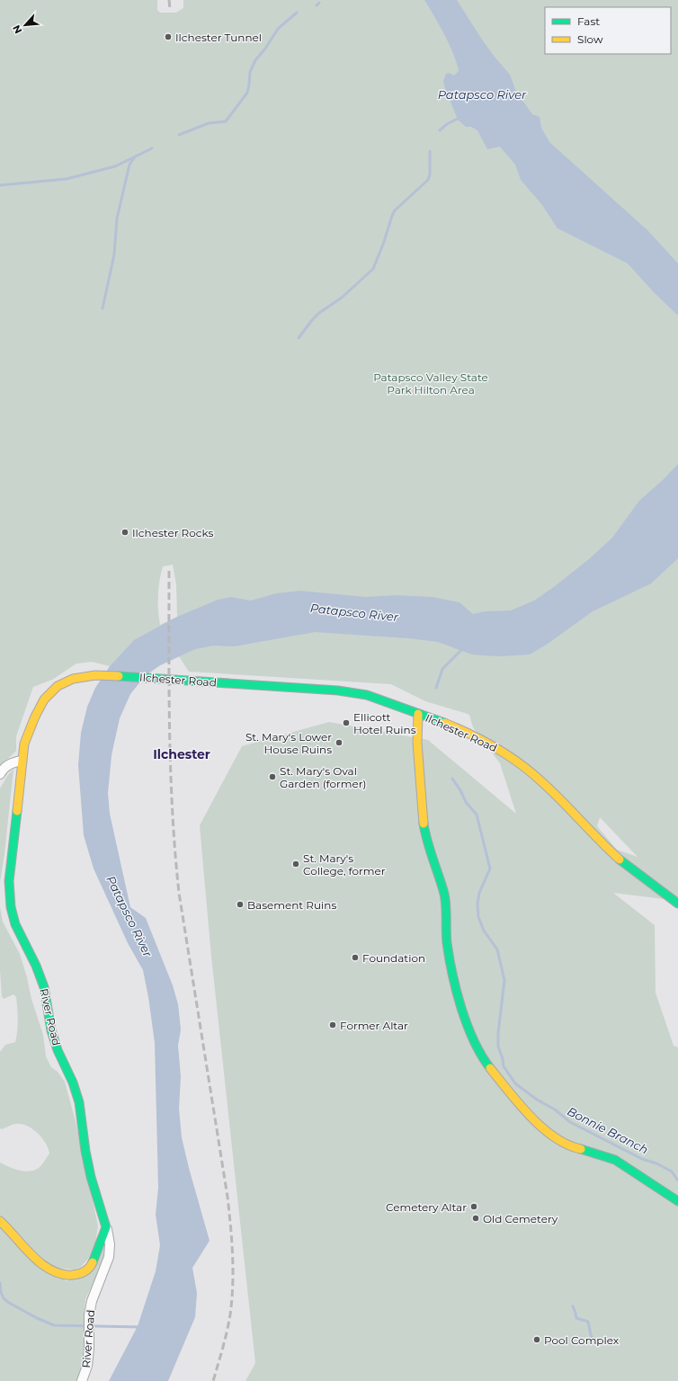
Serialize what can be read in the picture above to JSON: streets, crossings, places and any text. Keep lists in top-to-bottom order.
{
  "streets": {
    "street": ["Ilchester Road", "River Road"]
  },
  "crossings": [
    ["Ilchester Road", "River Road"]
  ],
  "districts": ["Ilchester"],
  "water": ["Patapsco River", "Bonnie Branch"],
  "parks": ["Patapsco Valley State Park Hilton Area"],
  "places": [
    "Ilchester Tunnel",
    "Ilchester Rocks",
    "Ellicott Hotel Ruins",
    "St. Mary's Lower House Ruins",
    "St. Mary's Oval Garden (former)",
    "St. Mary's College, former",
    "Basement Ruins",
    "Foundation",
    "Former Altar",
    "Cemetery Altar",
    "Old Cemetery",
    "Pool Complex"
  ],
  "legend": ["Fast", "Slow"],
  "north": "bottom left"
}
